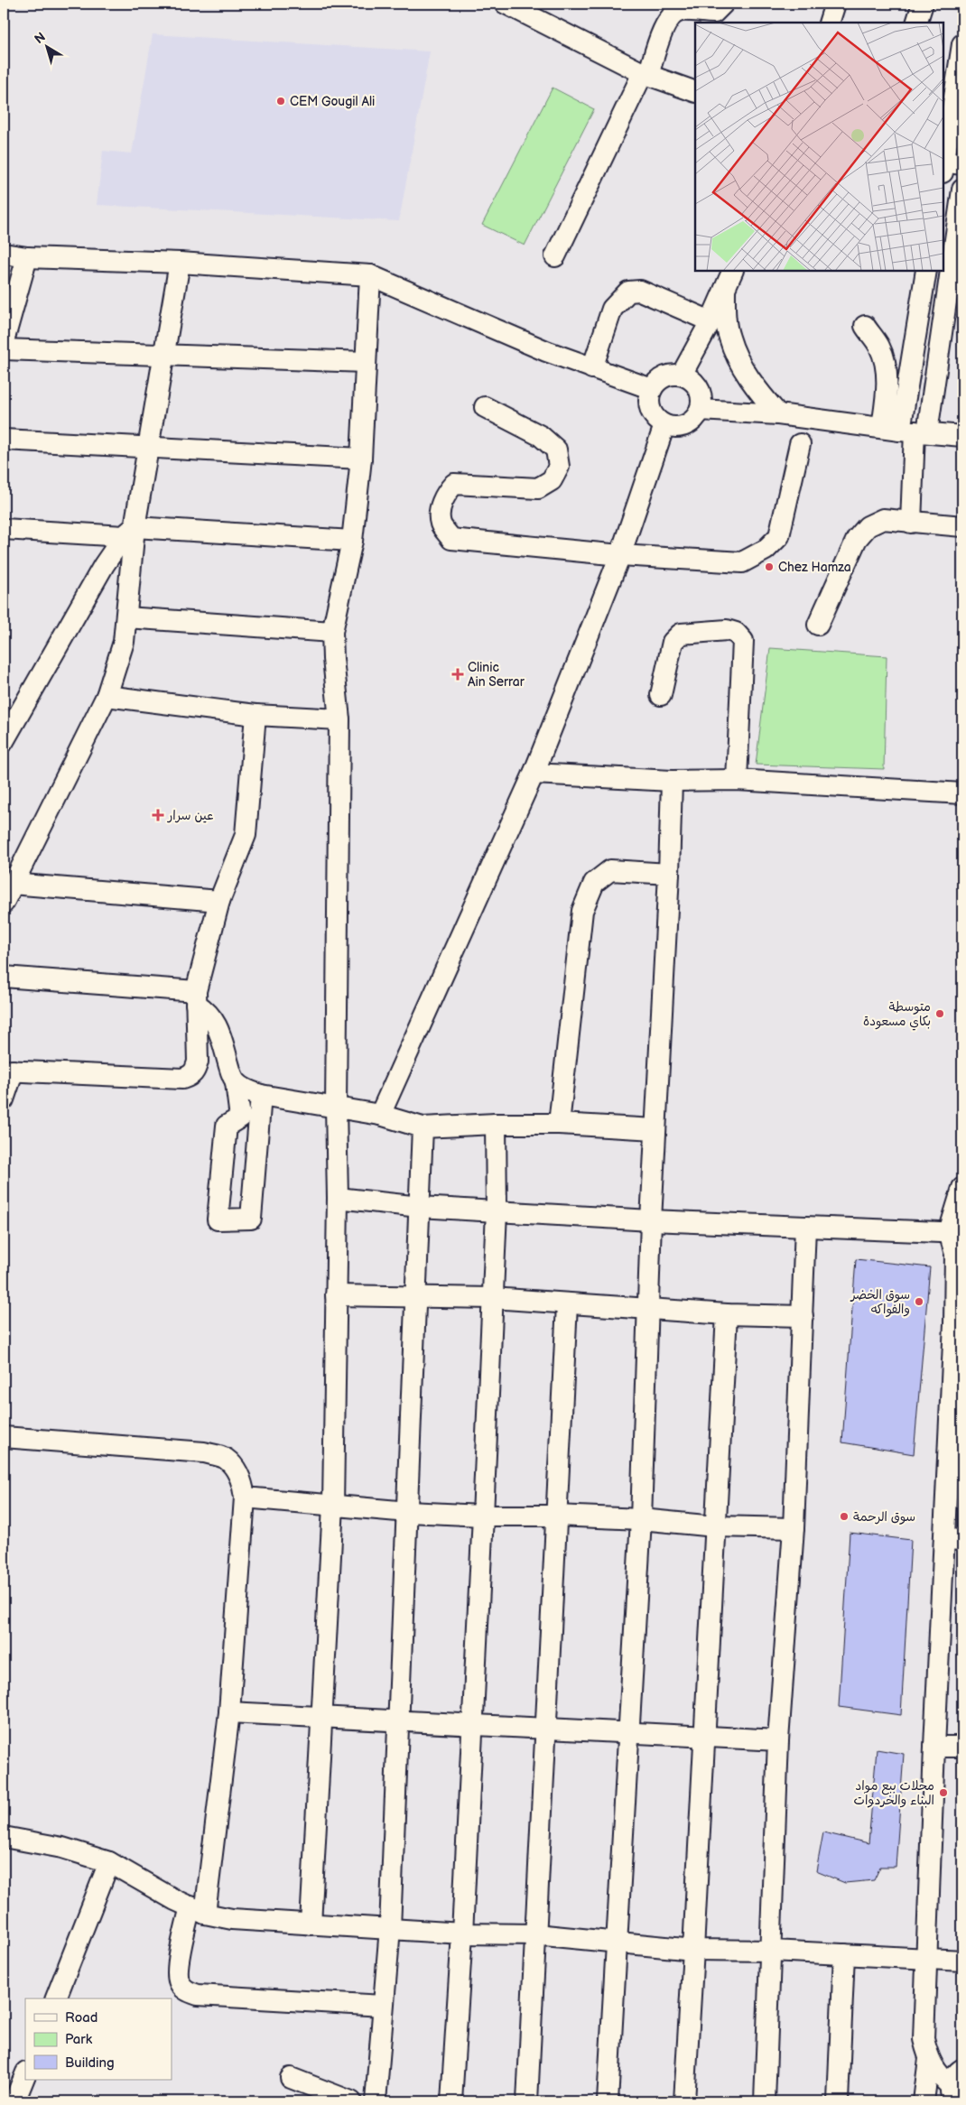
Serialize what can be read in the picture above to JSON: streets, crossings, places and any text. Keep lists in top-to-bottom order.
{
  "places": {
    "other": [
      "CEM Gougil Ali",
      "Chez Hamza",
      "متوسطة بكاي مسعودة",
      "سوق الخضر والفواكه",
      "سوق الرحمة",
      "محلات ببع مواد البناء والخردوات"
    ],
    "health": ["Clinic Ain Serrar", "عين سرار"]
  },
  "legend": ["Road", "Park", "Building"],
  "north": "top left"
}
